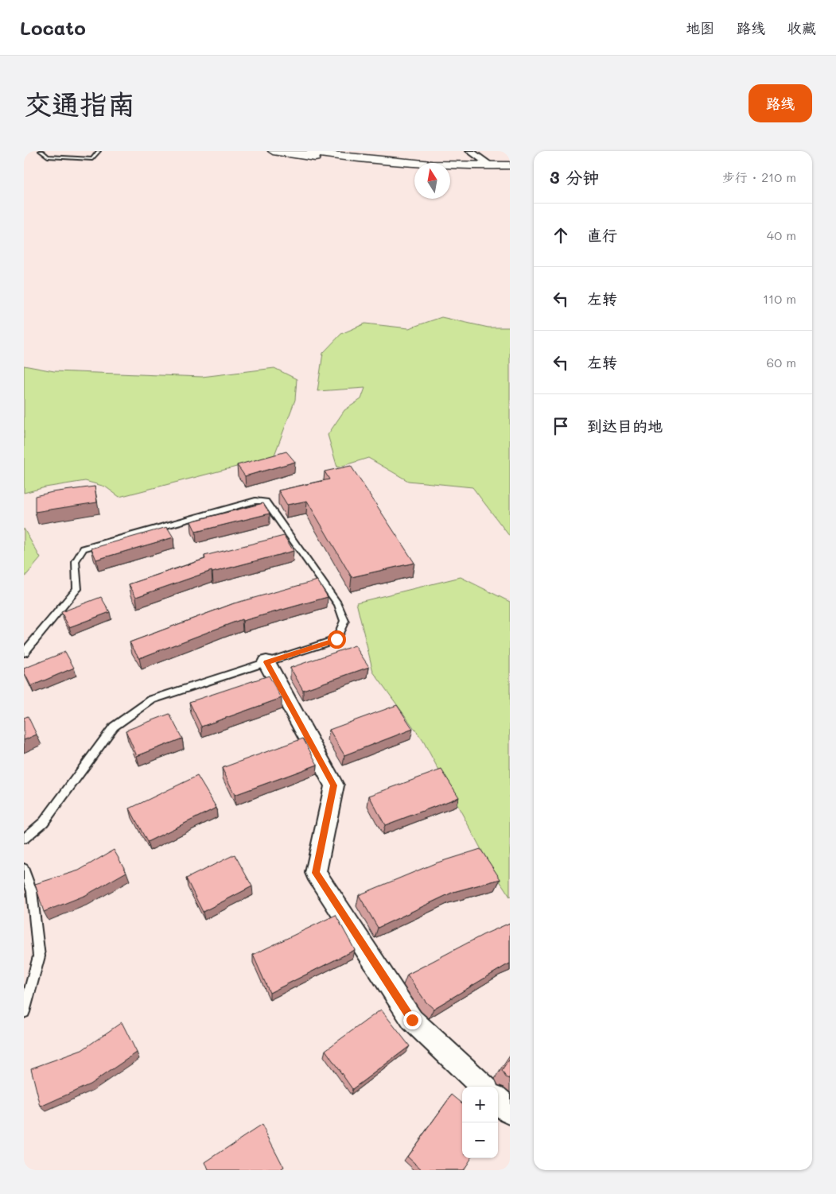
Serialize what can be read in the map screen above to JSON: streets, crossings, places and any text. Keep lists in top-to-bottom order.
{
  "north": "top",
  "page": {
    "header": "Locato",
    "nav": ["地图", "路线", "收藏"],
    "buttons": "路线",
    "title": "交通指南",
    "heading": ["3 分钟", "步行 · 210 m"],
    "list": [
      ["直行", "40 m"],
      ["左转", "110 m"],
      ["左转", "60 m"],
      "到达目的地"
    ],
    "map_buttons": ["+", "−"]
  }
}
